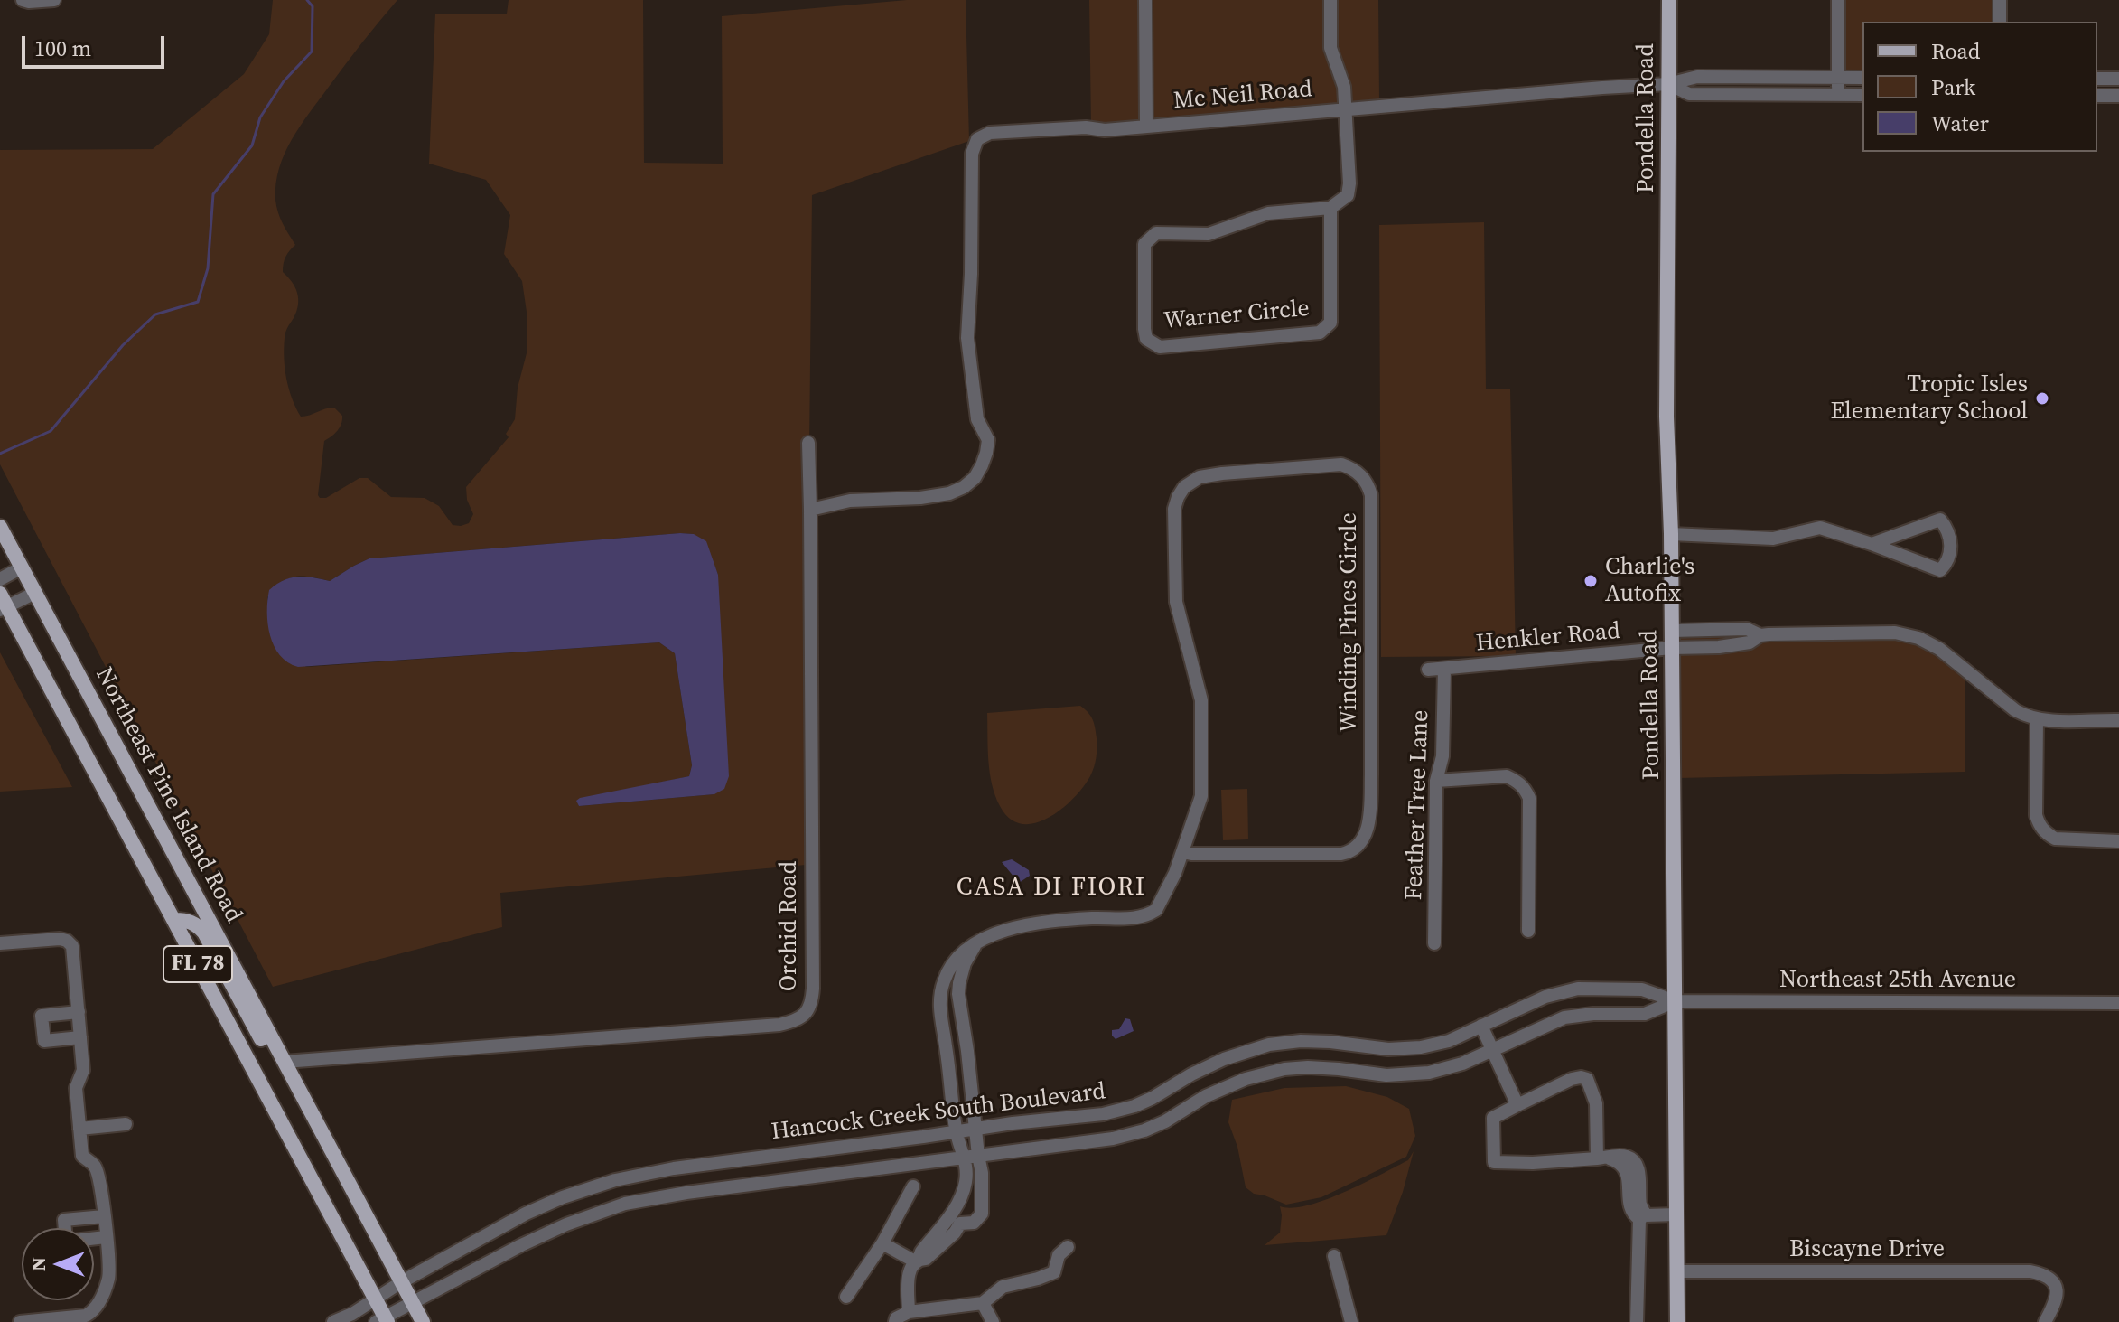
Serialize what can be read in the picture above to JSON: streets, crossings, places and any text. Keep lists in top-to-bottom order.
{
  "streets": {
    "main road": ["Pondella Road", "Northeast Pine Island Road", "FL 78"],
    "street": [
      "Mc Neil Road",
      "Warner Circle",
      "Winding Pines Circle",
      "Henkler Road",
      "Feather Tree Lane",
      "Orchid Road",
      "Northeast 25th Avenue",
      "Hancock Creek South Boulevard",
      "Biscayne Drive"
    ]
  },
  "crossings": [
    ["Mc Neil Road", "Pondella Road"],
    ["Mc Neil Road", "Orchid Road"],
    ["Pondella Road", "Henkler Road"],
    ["Pondella Road", "Northeast 25th Avenue"],
    ["Pondella Road", "Hancock Creek South Boulevard"],
    ["Pondella Road", "Biscayne Drive"],
    ["Winding Pines Circle", "Hancock Creek South Boulevard"],
    ["Henkler Road", "Feather Tree Lane"],
    ["Northeast Pine Island Road", "Orchid Road"],
    ["Northeast Pine Island Road", "FL 78"],
    ["Northeast Pine Island Road", "Hancock Creek South Boulevard"],
    ["FL 78", "Hancock Creek South Boulevard"],
    ["Northeast 25th Avenue", "Hancock Creek South Boulevard"]
  ],
  "districts": ["CASA DI FIORI"],
  "places": ["Tropic Isles Elementary School", "Charlie's Autofix"],
  "legend": ["Road", "Park", "Water"],
  "scale_bar": "100 m",
  "north": "left"
}
